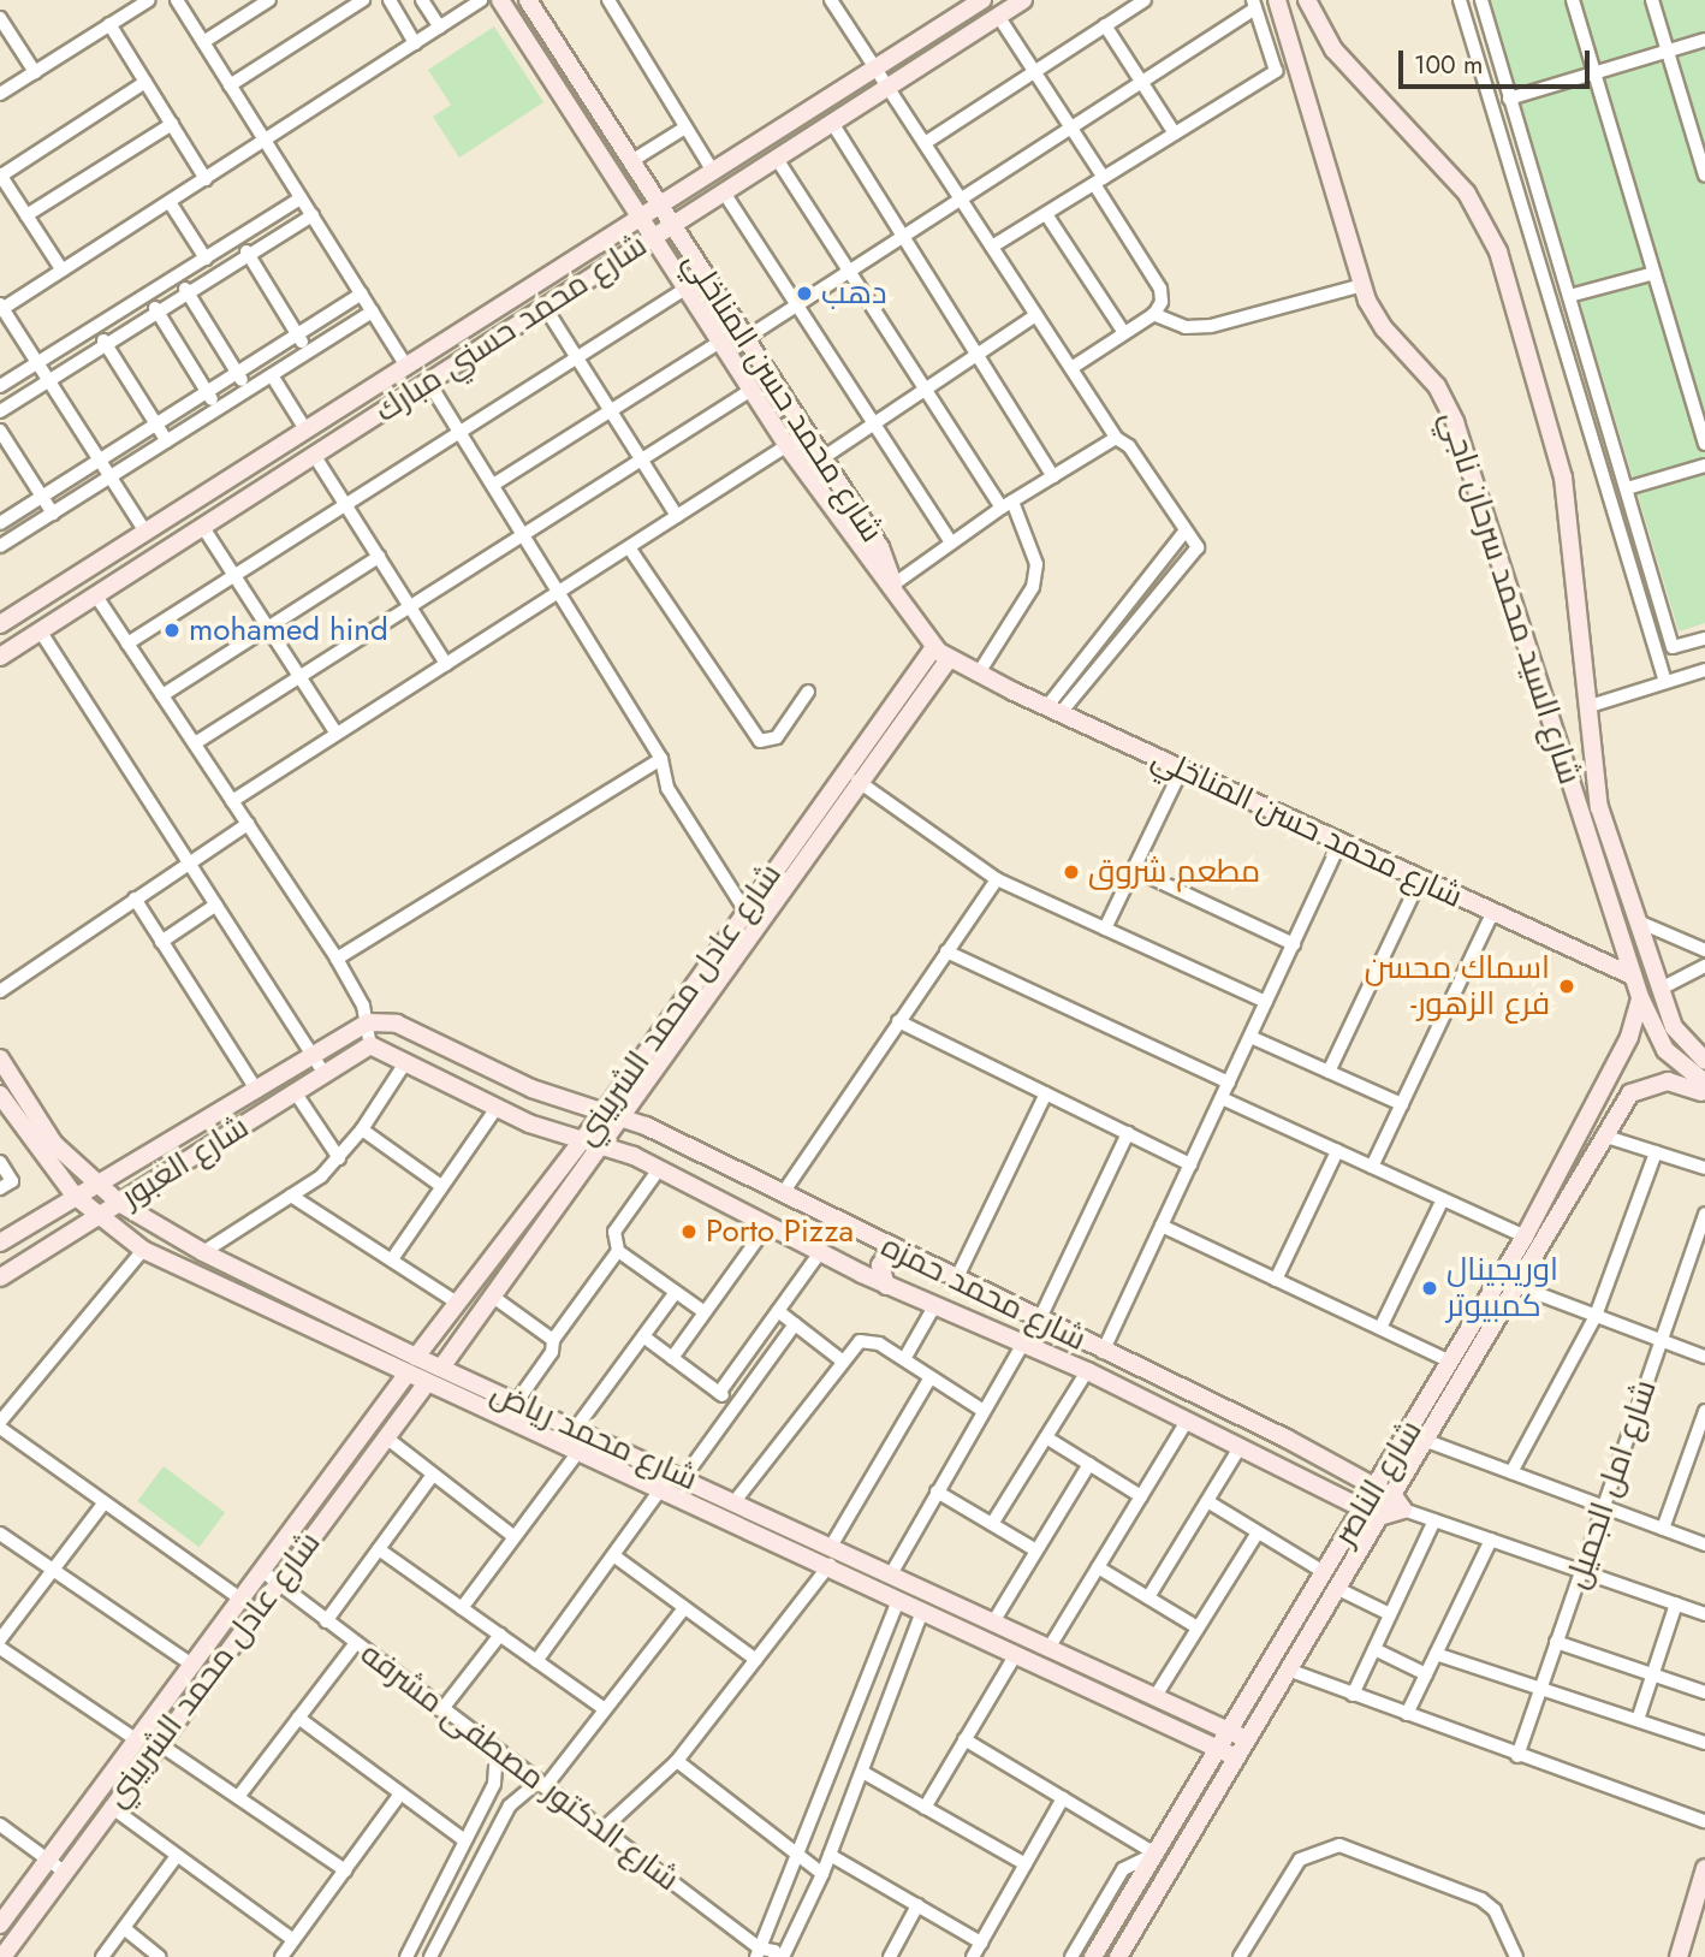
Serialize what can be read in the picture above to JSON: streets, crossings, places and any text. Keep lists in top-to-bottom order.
{
  "streets": {
    "street": [
      "شارع محمد حسني مبارك",
      "شارع محمد حسن المناخلي",
      "شارع السيد محمد سرحان ناجي",
      "شارع عادل محمد الشربيني",
      "شارع العبور",
      "شارع محمد حمزه",
      "شارع محمد رياض",
      "شارع الناصر",
      "شارع امل الجميل",
      "شارع الدكتور مصطفى مشرفه"
    ]
  },
  "crossings": [
    ["شارع محمد حسني مبارك", "شارع محمد حسن المناخلي"],
    ["شارع محمد حسن المناخلي", "شارع السيد محمد سرحان ناجي"],
    ["شارع محمد حسن المناخلي", "شارع عادل محمد الشربيني"],
    ["شارع عادل محمد الشربيني", "شارع محمد حمزه"],
    ["شارع عادل محمد الشربيني", "شارع محمد رياض"],
    ["شارع عادل محمد الشربيني", "شارع الدكتور مصطفى مشرفه"],
    ["شارع العبور", "شارع محمد حمزه"],
    ["شارع العبور", "شارع محمد رياض"],
    ["شارع محمد حمزه", "شارع الناصر"],
    ["شارع محمد رياض", "شارع الناصر"]
  ],
  "places": [
    "دهب",
    "mohamed hind",
    "مطعم شروق",
    "اسماك محسن -فرع الزهور",
    "Porto Pizza",
    "اوريجينال كمبيوتر"
  ],
  "scale_bar": "100 m"
}
